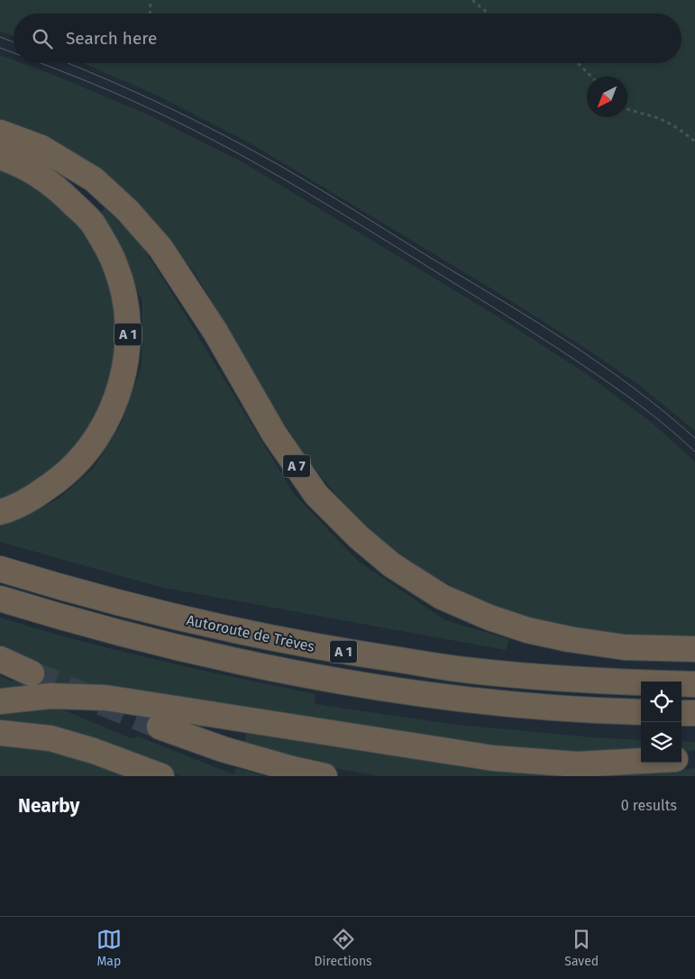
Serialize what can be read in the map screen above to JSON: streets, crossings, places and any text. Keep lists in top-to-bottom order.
{
  "streets": {
    "highway": ["A 1", "A 7", "Autoroute de Trèves"]
  },
  "north": "bottom left",
  "page": {
    "search": "Search here",
    "heading": ["Nearby", "0 results"],
    "nav": ["Map", "Directions", "Saved"]
  }
}
